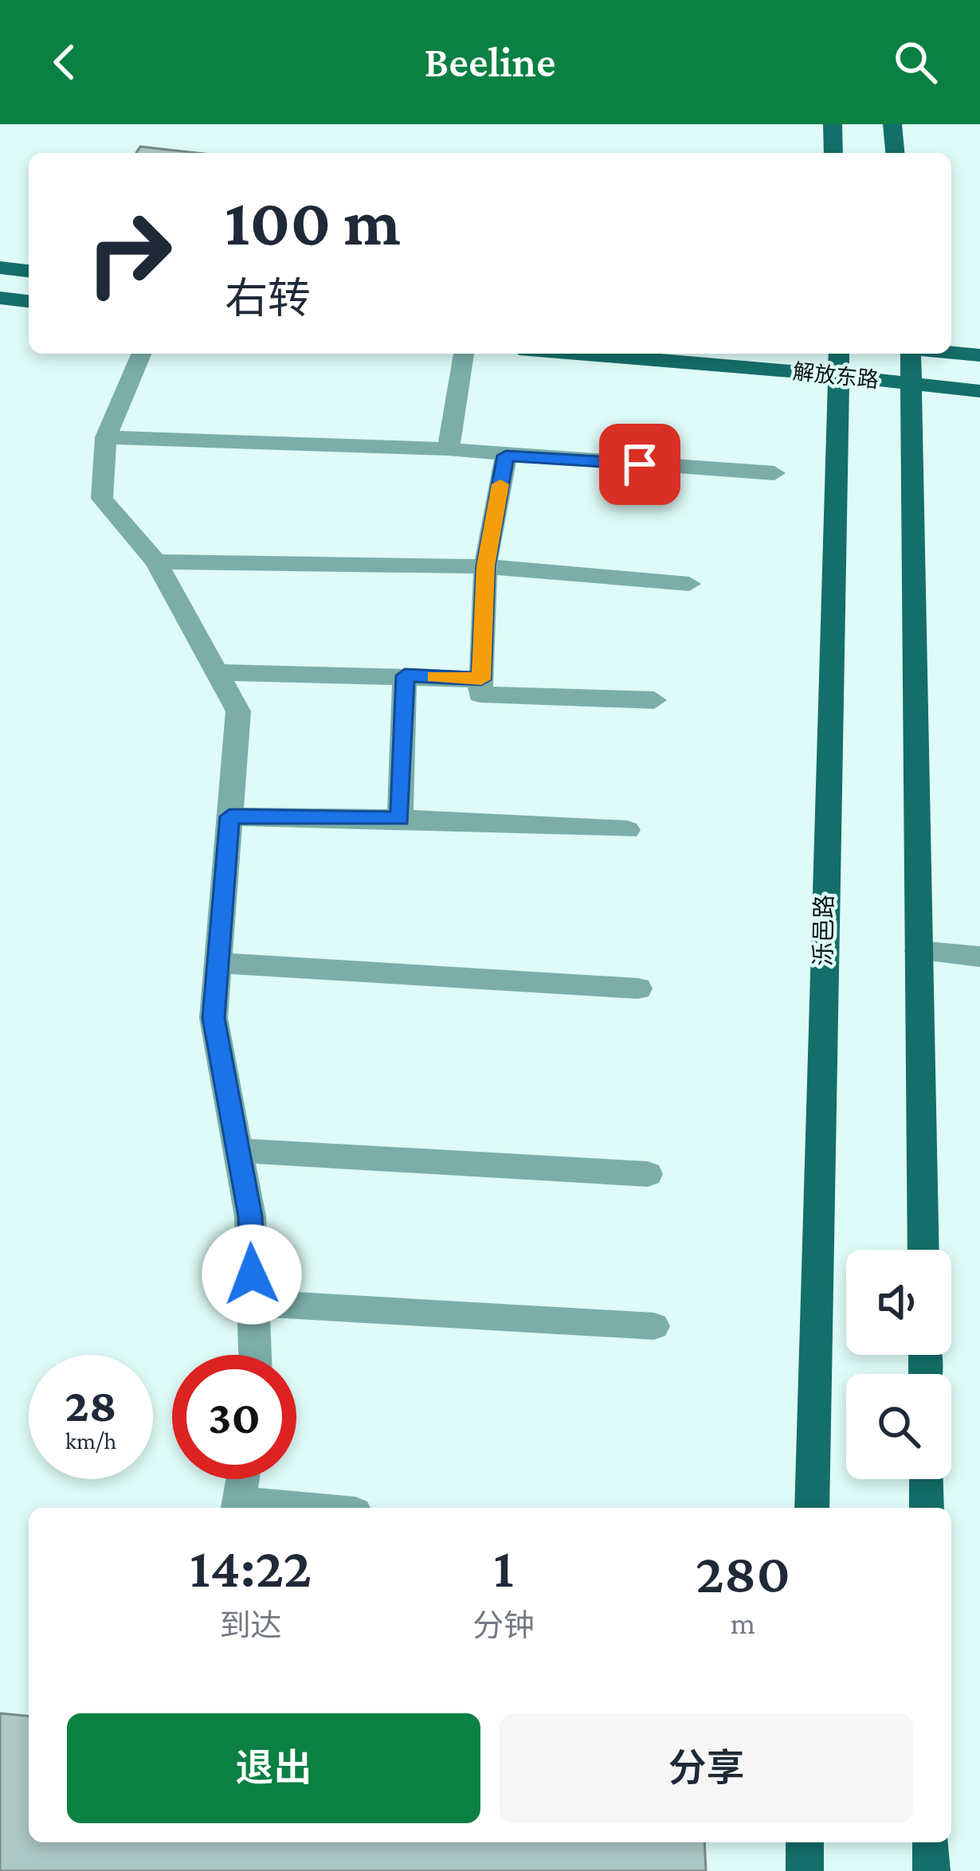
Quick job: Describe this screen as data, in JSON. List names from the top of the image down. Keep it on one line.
{"streets":{"main road":["解放东路","泺邑路"]},"crossings":[["解放东路","泺邑路"]],"page":{"header":"Beeline","turn":["100 m","右转"],"speed":"28 km/h","limit":"30","eta":["14:22","到达","1","分钟","280","m"],"buttons":["退出","分享"]}}
